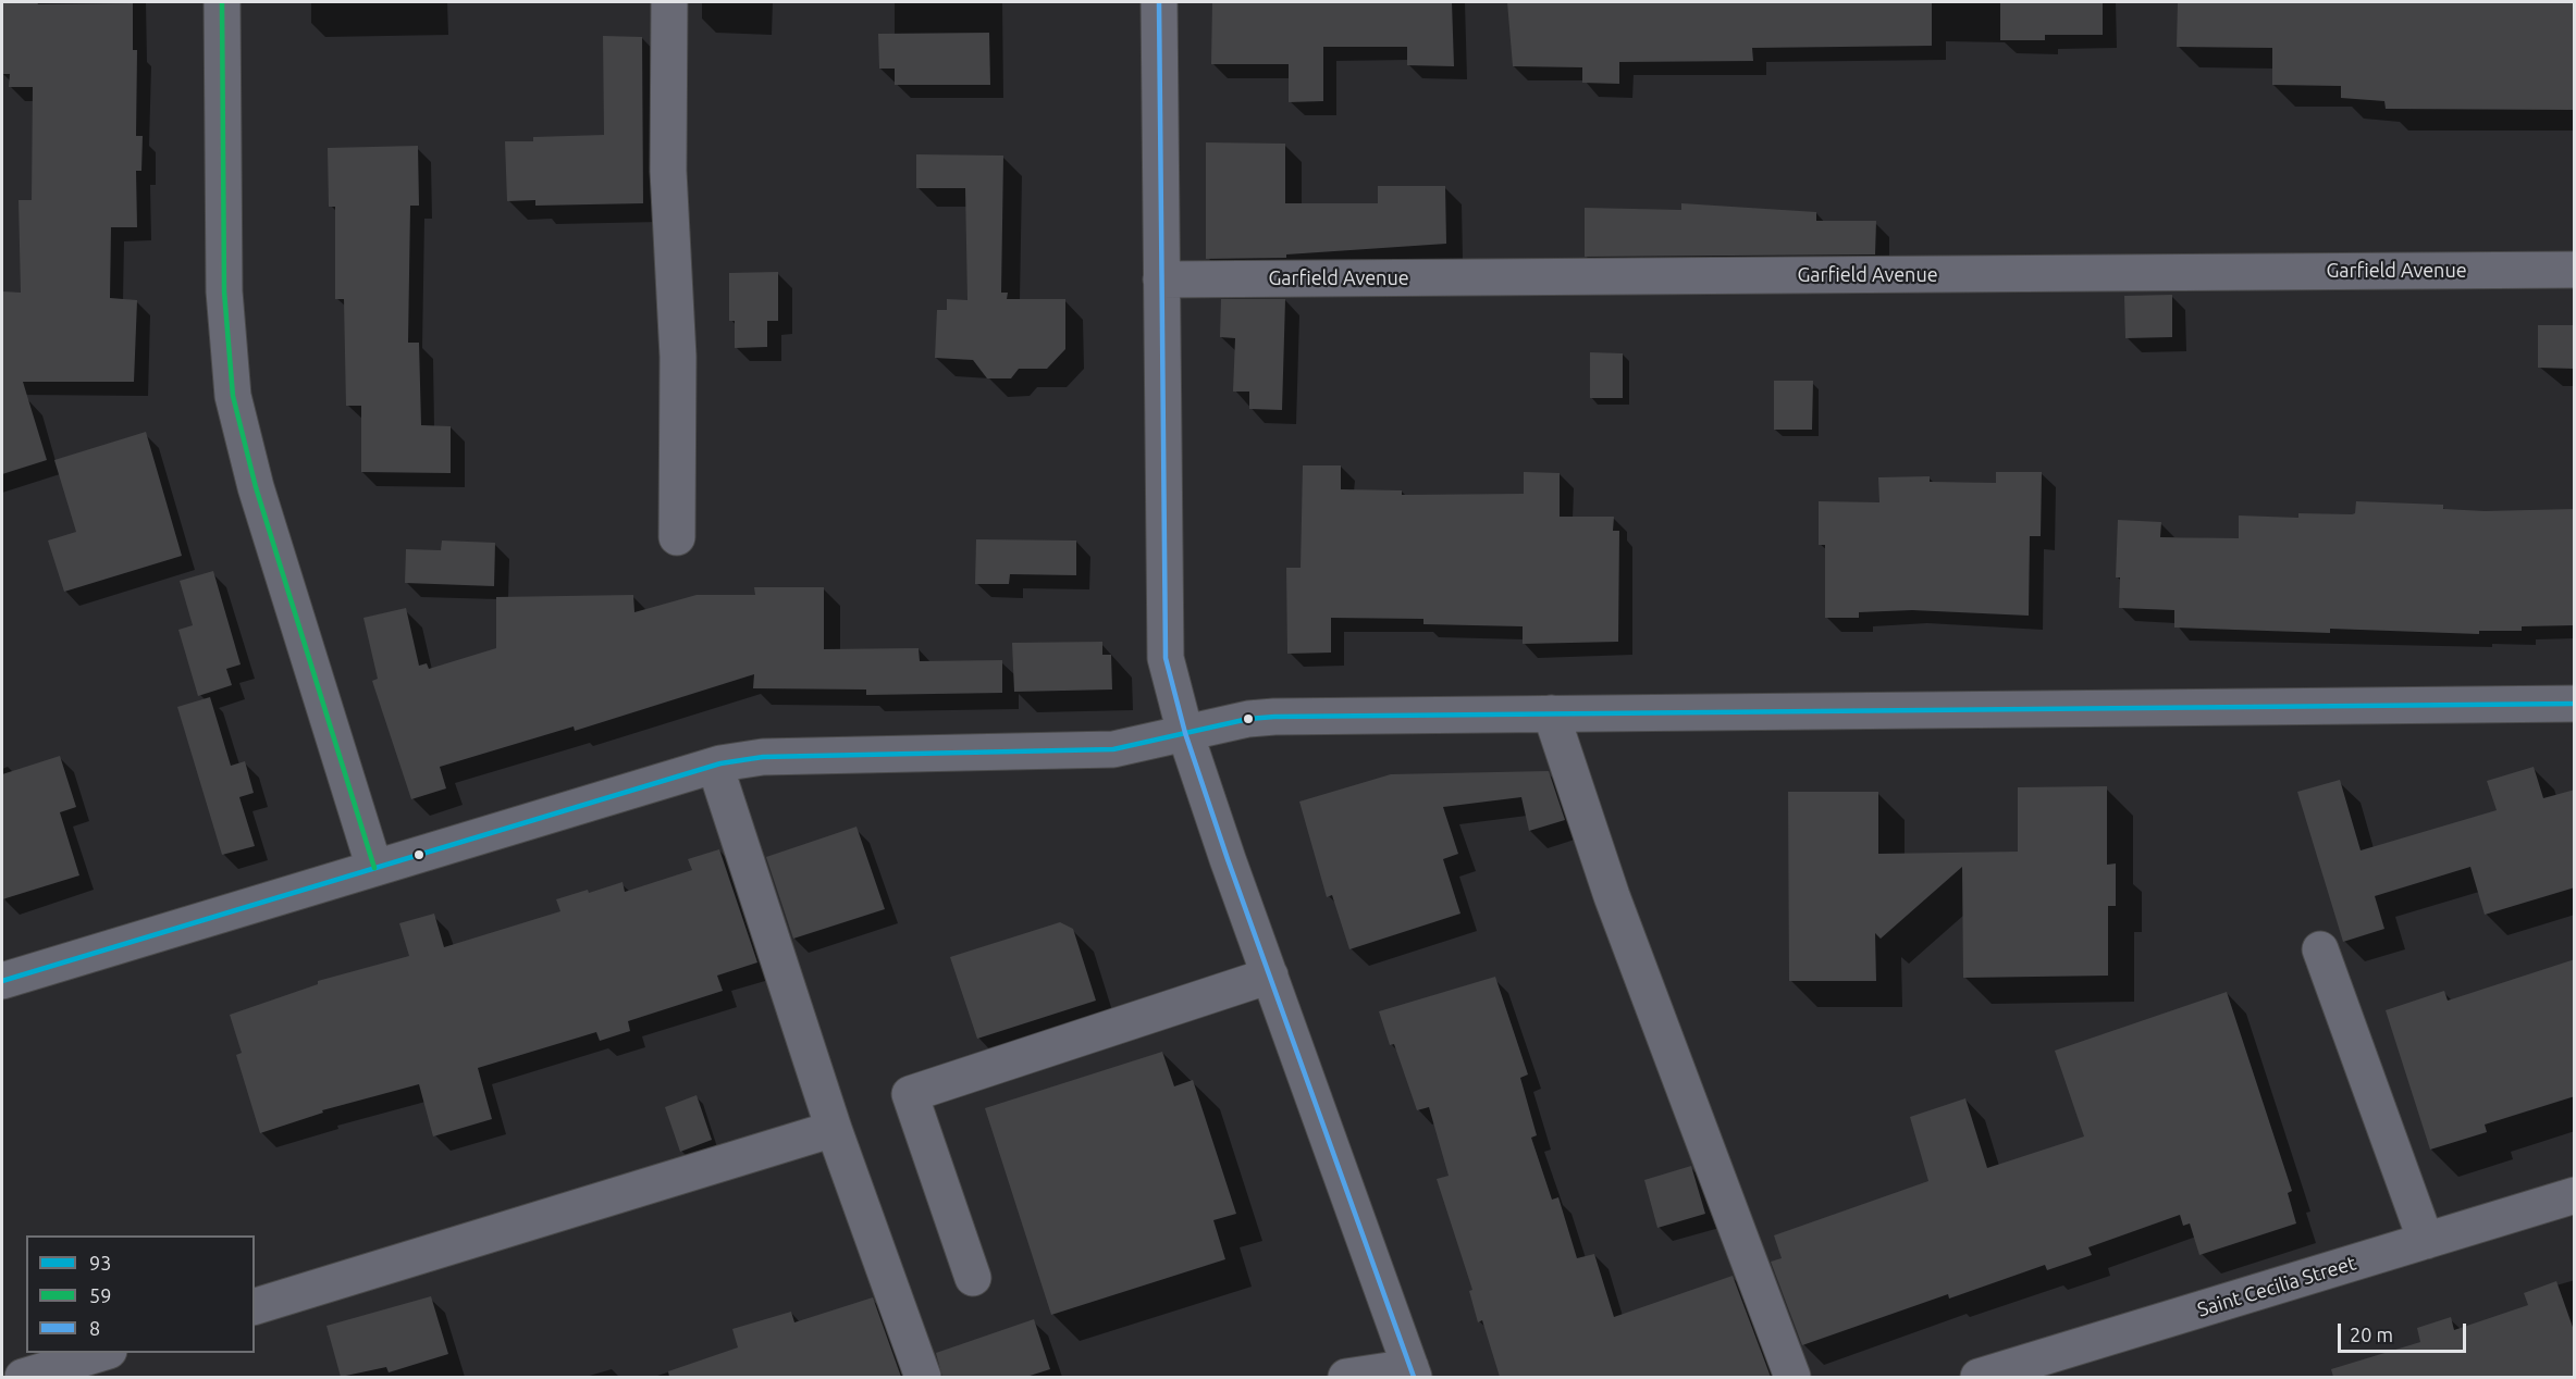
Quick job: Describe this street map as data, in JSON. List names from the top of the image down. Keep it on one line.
{"streets":{"street":["Garfield Avenue","Saint Cecilia Street"]},"lines":["transit line 59","transit line 8","transit line 93"],"legend":["93","59","8"],"scale_bar":"20 m"}
